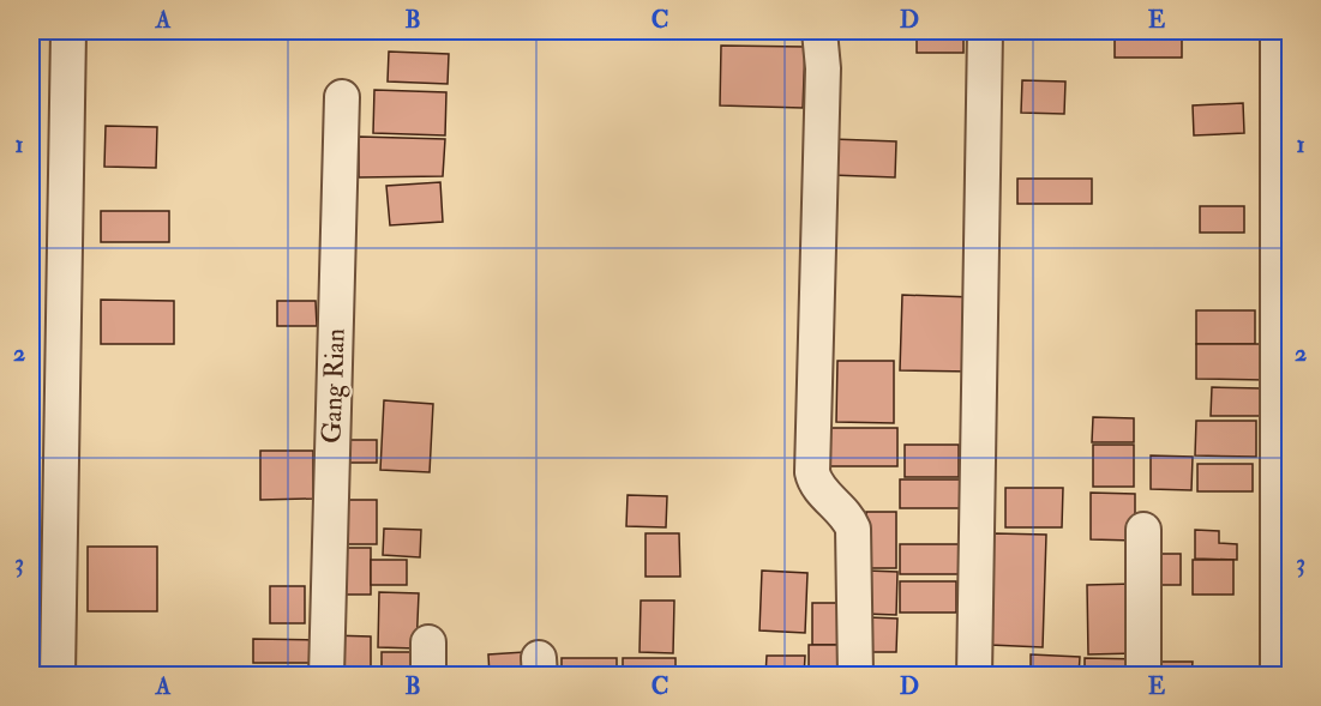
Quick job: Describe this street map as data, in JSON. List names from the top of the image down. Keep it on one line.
{"streets":{"street":["Gang Rian"]},"grid":{"columns":["A","B","C","D","E"],"rows":["1","2","3"]}}
